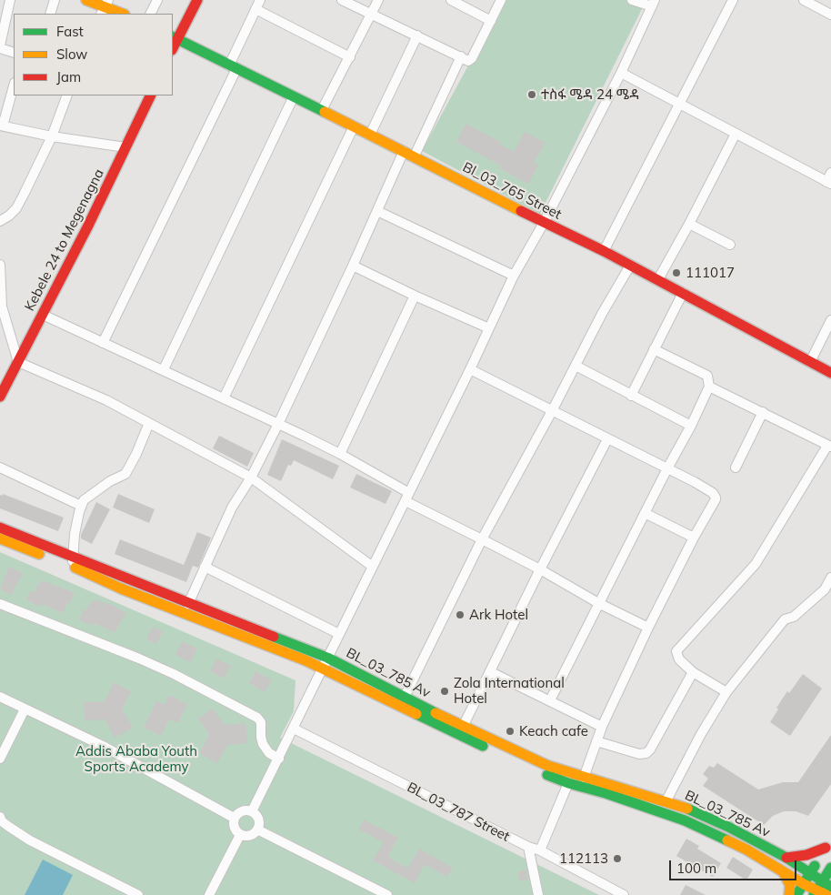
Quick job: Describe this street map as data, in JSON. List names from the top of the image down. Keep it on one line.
{"streets":{"main road":["Bl_03_765 Street","Kebele 24 to Megenagna","BL_03_785 Av"],"street":["BL_03_787 Street"]},"parks":["Addis Ababa Youth Sports Academy"],"places":["ተስፋ ሜዳ 24 ሜዳ","111017","Ark Hotel","Zola International Hotel","Keach cafe","112113"],"legend":["Fast","Slow","Jam"],"scale_bar":"100 m"}
